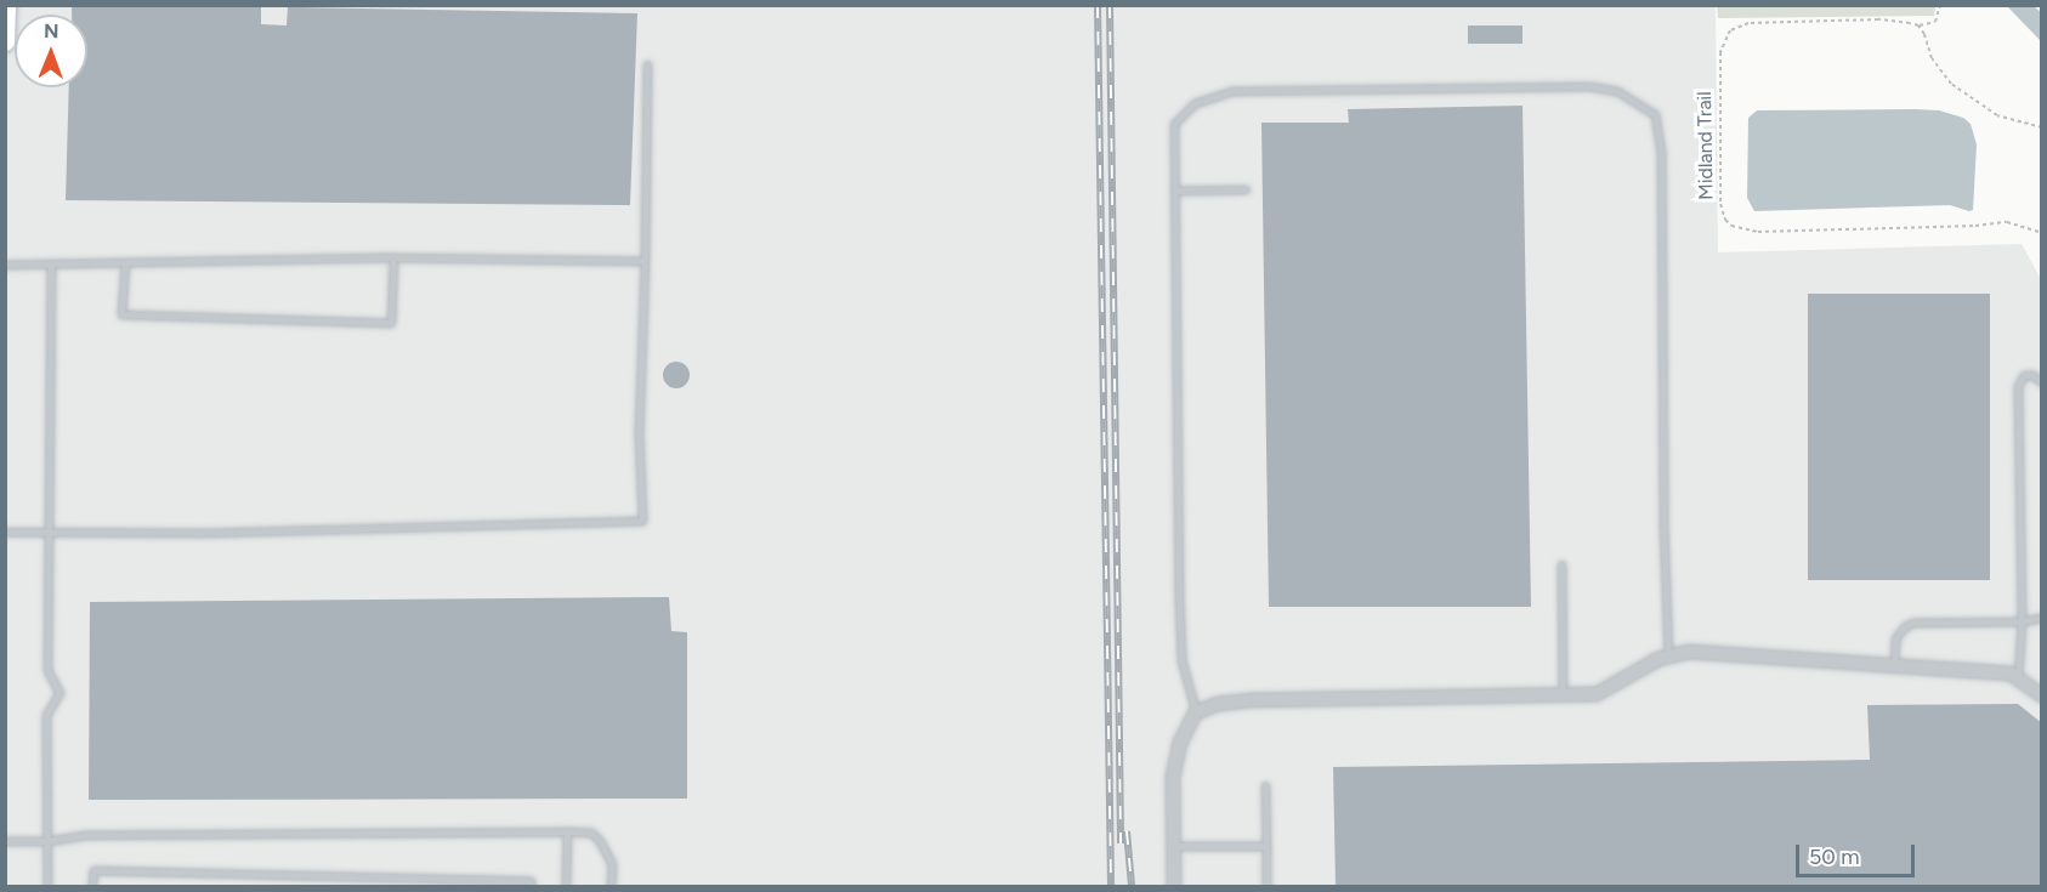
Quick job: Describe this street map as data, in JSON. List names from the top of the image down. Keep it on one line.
{"streets":{"path":["Midland Trail"]},"scale_bar":"50 m","north":"top"}
